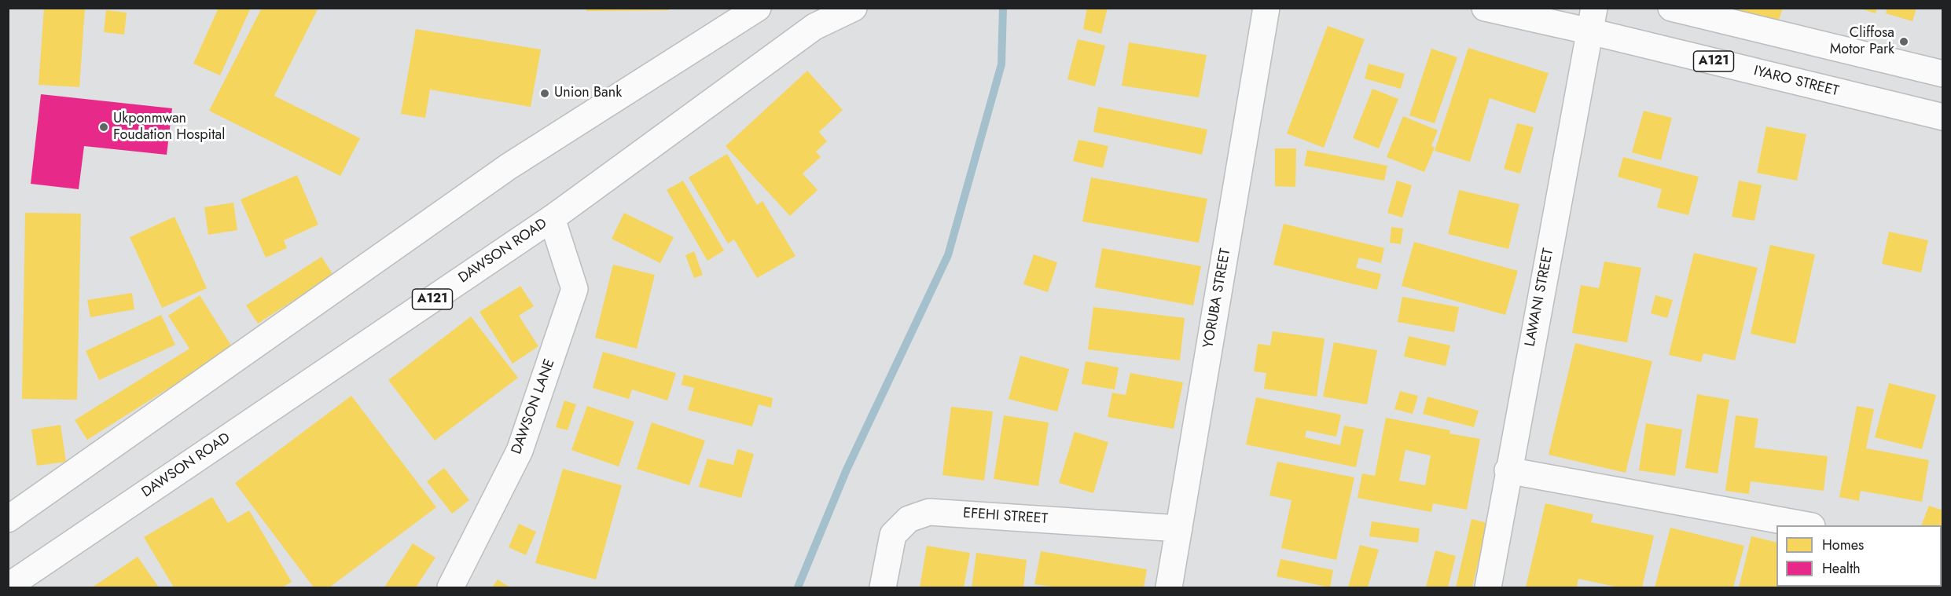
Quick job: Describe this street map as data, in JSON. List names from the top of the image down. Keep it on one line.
{"streets":{"main road":["A121","IYARO STREET","DAWSON ROAD","LAWANI STREET","YORUBA STREET","DAWSON LANE","EFEHI STREET"]},"crossings":[["IYARO STREET","LAWANI STREET"],["DAWSON ROAD","DAWSON LANE"],["YORUBA STREET","EFEHI STREET"]],"places":["Cliffosa Motor Park","Union Bank","Ukponmwan Foudation Hospital"],"legend":["Homes","Health"]}
